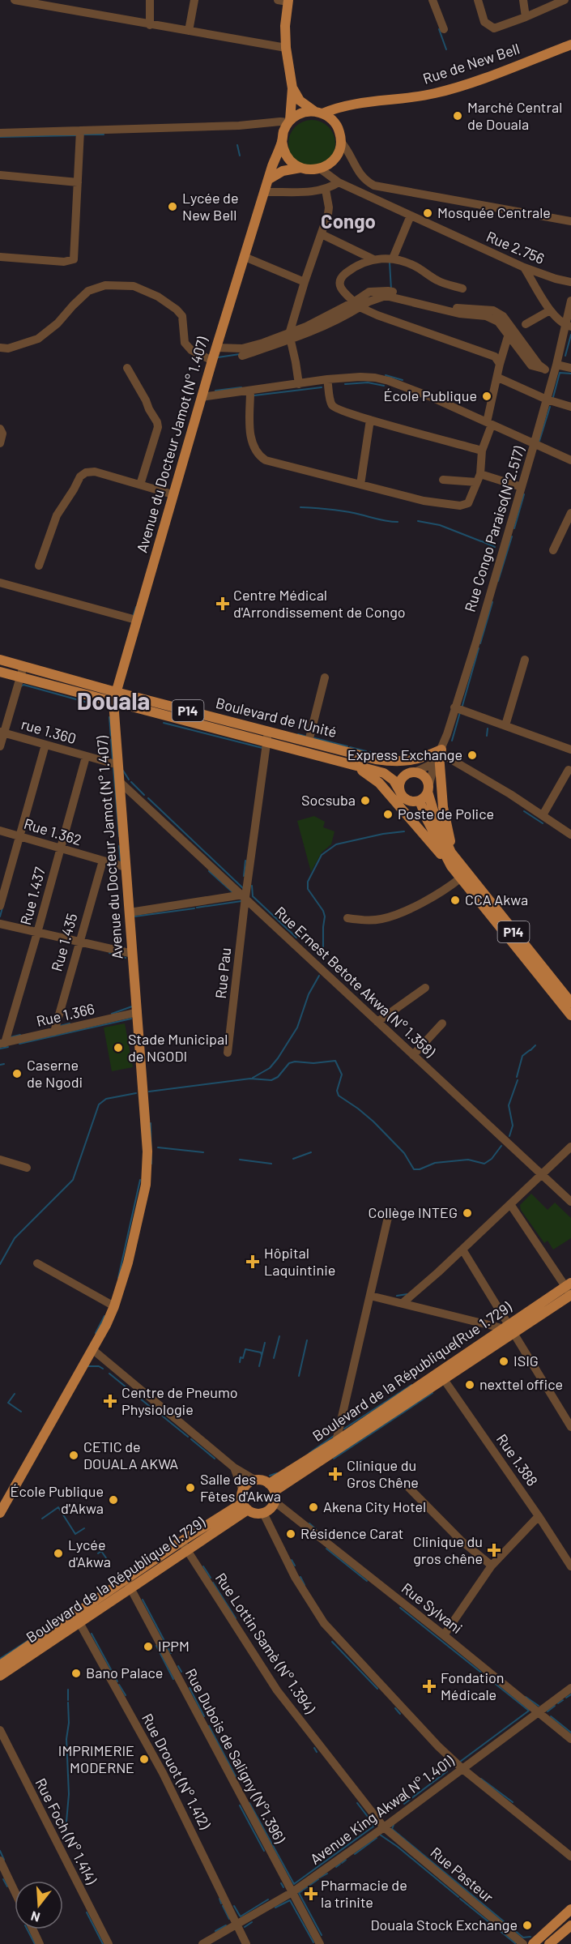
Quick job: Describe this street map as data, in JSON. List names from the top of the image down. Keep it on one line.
{"streets":{"main road":["Rue de New Bell","Avenue du Docteur Jamot (N° 1.407)","P14","Boulevard de l'Unité","Boulevard de la République(Rue 1.729)","Boulevard de la République (1.729)"],"street":["Rue 2.756","Rue Congo Paraiso(N°2.517)","rue 1.360","Rue 1.362","Rue 1.437","Rue 1.435","Rue Pau","Rue Ernest Betote Akwa (N° 1.358)","Rue 1.366","Rue 1.388","Rue Sylvani","Rue Lottin Samè (N° 1.394)","Rue Dubois de Saligny (N°1.396)","Rue Drouot (N° 1.412)","Avenue King Akwa( N° 1.401)","Rue Foch (N° 1.414)","Rue Pasteur"]},"crossings":[["Rue de New Bell","Rue 2.756"],["Rue de New Bell","Avenue du Docteur Jamot (N° 1.407)"],["Rue 2.756","Avenue du Docteur Jamot (N° 1.407)"],["Avenue du Docteur Jamot (N° 1.407)","Boulevard de l'Unité"],["Avenue du Docteur Jamot (N° 1.407)","rue 1.360"],["Avenue du Docteur Jamot (N° 1.407)","Rue 1.362"],["Avenue du Docteur Jamot (N° 1.407)","Rue Ernest Betote Akwa (N° 1.358)"],["Avenue du Docteur Jamot (N° 1.407)","Rue 1.366"],["Rue Congo Paraiso(N°2.517)","P14"],["P14","Boulevard de l'Unité"],["Boulevard de l'Unité","Rue Pau"],["rue 1.360","Rue 1.437"],["Rue 1.362","Rue 1.437"],["Rue 1.362","Rue 1.435"],["Rue 1.437","Rue 1.366"],["Rue 1.435","Rue 1.366"],["Rue Pau","Rue Ernest Betote Akwa (N° 1.358)"],["Boulevard de la République(Rue 1.729)","Rue 1.388"],["Boulevard de la République(Rue 1.729)","Boulevard de la République (1.729)"],["Boulevard de la République(Rue 1.729)","Rue Sylvani"],["Boulevard de la République (1.729)","Rue Sylvani"],["Boulevard de la République (1.729)","Rue Lottin Samè (N° 1.394)"],["Boulevard de la République (1.729)","Rue Dubois de Saligny (N°1.396)"],["Boulevard de la République (1.729)","Rue Drouot (N° 1.412)"],["Rue Sylvani","Avenue King Akwa( N° 1.401)"],["Rue Lottin Samè (N° 1.394)","Avenue King Akwa( N° 1.401)"],["Rue Lottin Samè (N° 1.394)","Rue Pasteur"],["Rue Dubois de Saligny (N°1.396)","Avenue King Akwa( N° 1.401)"],["Rue Drouot (N° 1.412)","Avenue King Akwa( N° 1.401)"],["Avenue King Akwa( N° 1.401)","Rue Pasteur"]],"districts":["Congo","Douala"],"places":{"other":["Marché Central de Douala","Lycée de New Bell","Mosquée Centrale","École Publique","Express Exchange","Socsuba","Poste de Police","CCA Akwa","Stade Municipal de NGODI","Caserne de Ngodi","Collège INTEG","ISIG","nexttel office","CETIC de DOUALA AKWA","Salle des Fêtes d'Akwa","École Publique d'Akwa","Akena City Hotel","Résidence Carat","Lycée d'Akwa","IPPM","Bano Palace","IMPRIMERIE MODERNE","Douala Stock Exchange"],"health":["Centre Médical d'Arrondissement de Congo","Hôpital Laquintinie","Centre de Pneumo Physiologie","Clinique du Gros Chêne","Clinique du gros chêne","Fondation Médicale","Pharmacie de la trinite"]},"north":"bottom"}
